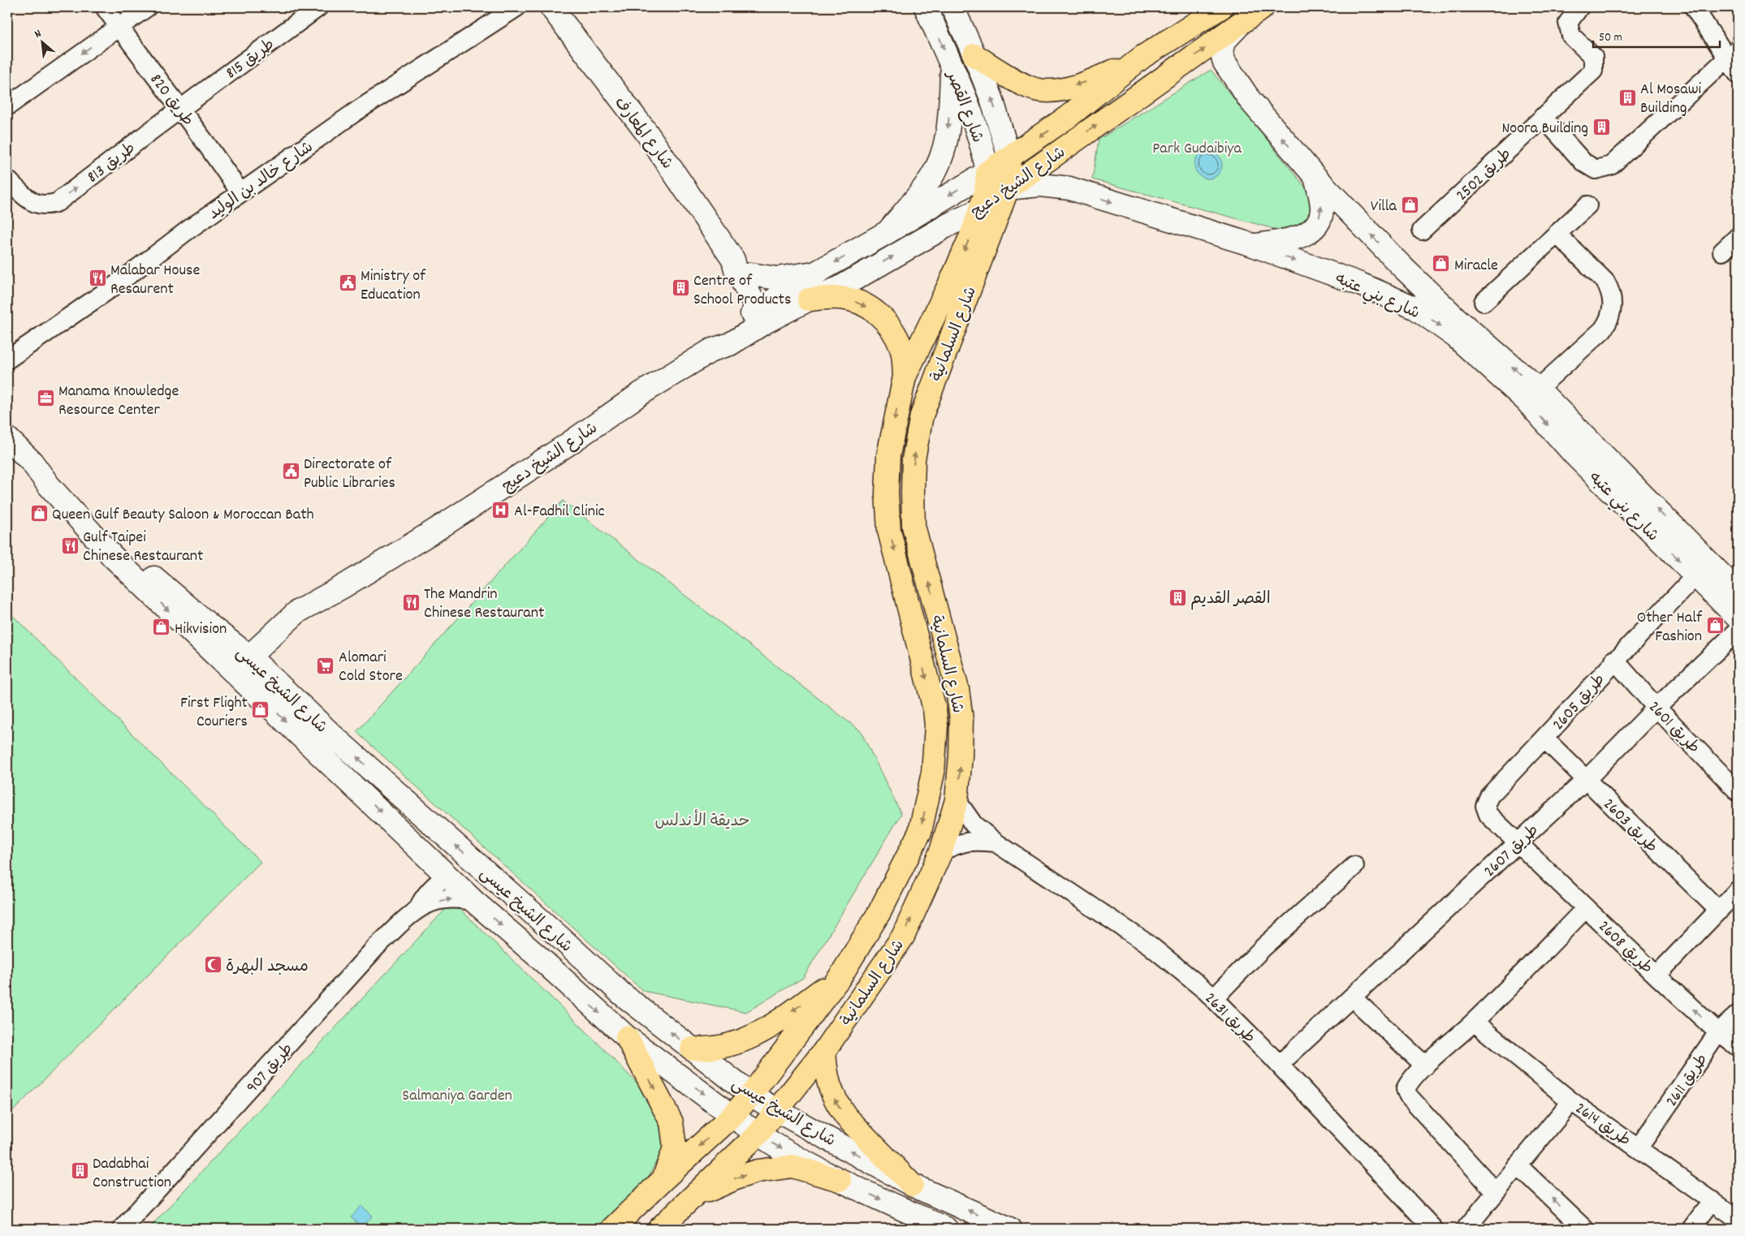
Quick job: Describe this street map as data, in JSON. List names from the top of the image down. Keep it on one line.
{"streets":{"main road":["شارع القصر","شارع الشيخ دعيج","شارع السلمانية"],"street":["طريق 815","طريق 820","شارع المعارف","طريق 813","طريق 2502","شارع خالد بن الوليد","شارع بني عتبه","شارع الشيخ عيسى","طريق 2605","طريق 2601","طريق 2603","طريق 2607","طريق 2608","طريق 2631","طريق 907","طريق 2611","طريق 2614"]},"crossings":[["طريق 815","طريق 820"],["طريق 815","طريق 813"],["طريق 820","طريق 813"],["طريق 820","شارع خالد بن الوليد"],["شارع القصر","شارع الشيخ دعيج"],["شارع القصر","شارع بني عتبه"],["شارع القصر","شارع السلمانية"],["شارع المعارف","شارع الشيخ دعيج"],["شارع الشيخ دعيج","شارع بني عتبه"],["شارع الشيخ دعيج","شارع السلمانية"],["شارع الشيخ دعيج","شارع الشيخ عيسى"],["شارع بني عتبه","شارع السلمانية"],["شارع بني عتبه","طريق 2605"],["شارع السلمانية","شارع الشيخ عيسى"],["شارع السلمانية","طريق 2631"],["شارع الشيخ عيسى","طريق 907"],["طريق 2605","طريق 2601"],["طريق 2605","طريق 2603"],["طريق 2605","طريق 2607"],["طريق 2605","طريق 2608"],["طريق 2601","طريق 2607"],["طريق 2603","طريق 2607"],["طريق 2607","طريق 2608"],["طريق 2607","طريق 2631"],["طريق 2608","طريق 2611"],["طريق 2611","طريق 2614"]],"one_way":["طريق 813"],"parks":["Park Gudaibiya","حديقة الأندلس","Salmaniya Garden"],"places":{"building":["Al Mosawi Building","Noora Building","Centre of School Products","القصر القديم","Dadabhai Construction"],"shop":["Villa","Miracle","Queen Gulf Beauty Saloon & Moroccan Bath","Other Half Fashion","Hikvision","First Flight Couriers"],"restaurant":["Malabar House Resaurent","Gulf Taipei Chinese Restaurant","The Mandrin Chinese Restaurant"],"public building":["Ministry of Education","Directorate of Public Libraries"],"office":["Manama Knowledge Resource Center"],"hospital":["Al-Fadhil Clinic"],"supermarket":["Alomari Cold Store"],"mosque":["مسجد البهرة"]},"scale_bar":"50 m","north":"top left"}
